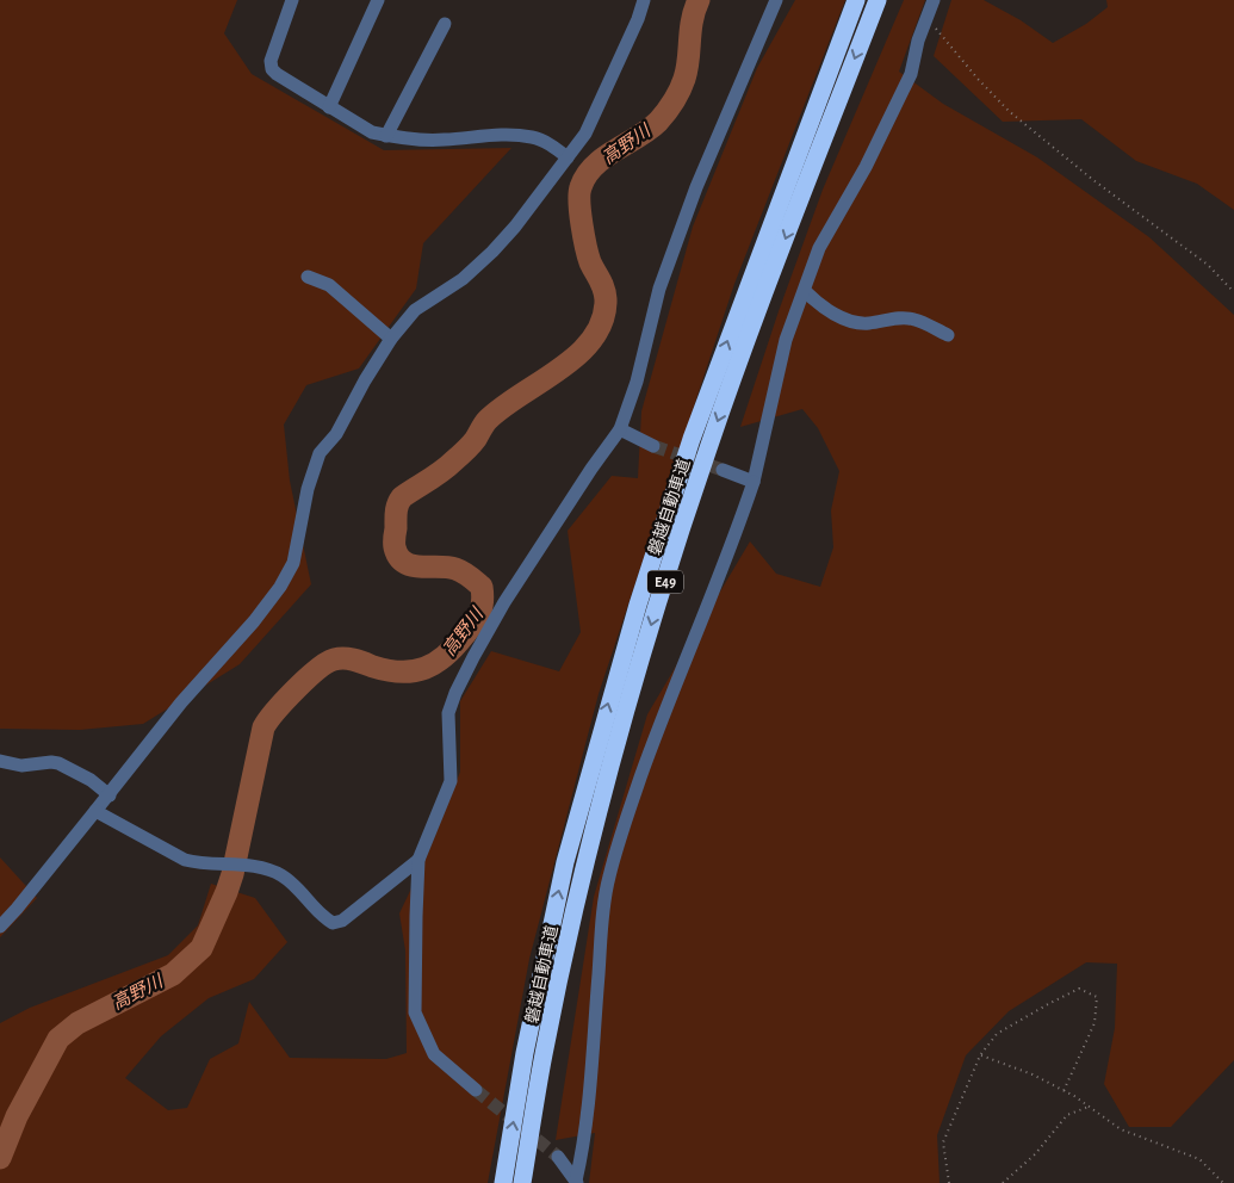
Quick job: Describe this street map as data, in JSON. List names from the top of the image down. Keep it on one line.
{"streets":{"highway":["磐越自動車道","E49"]},"water":["高野川"]}
